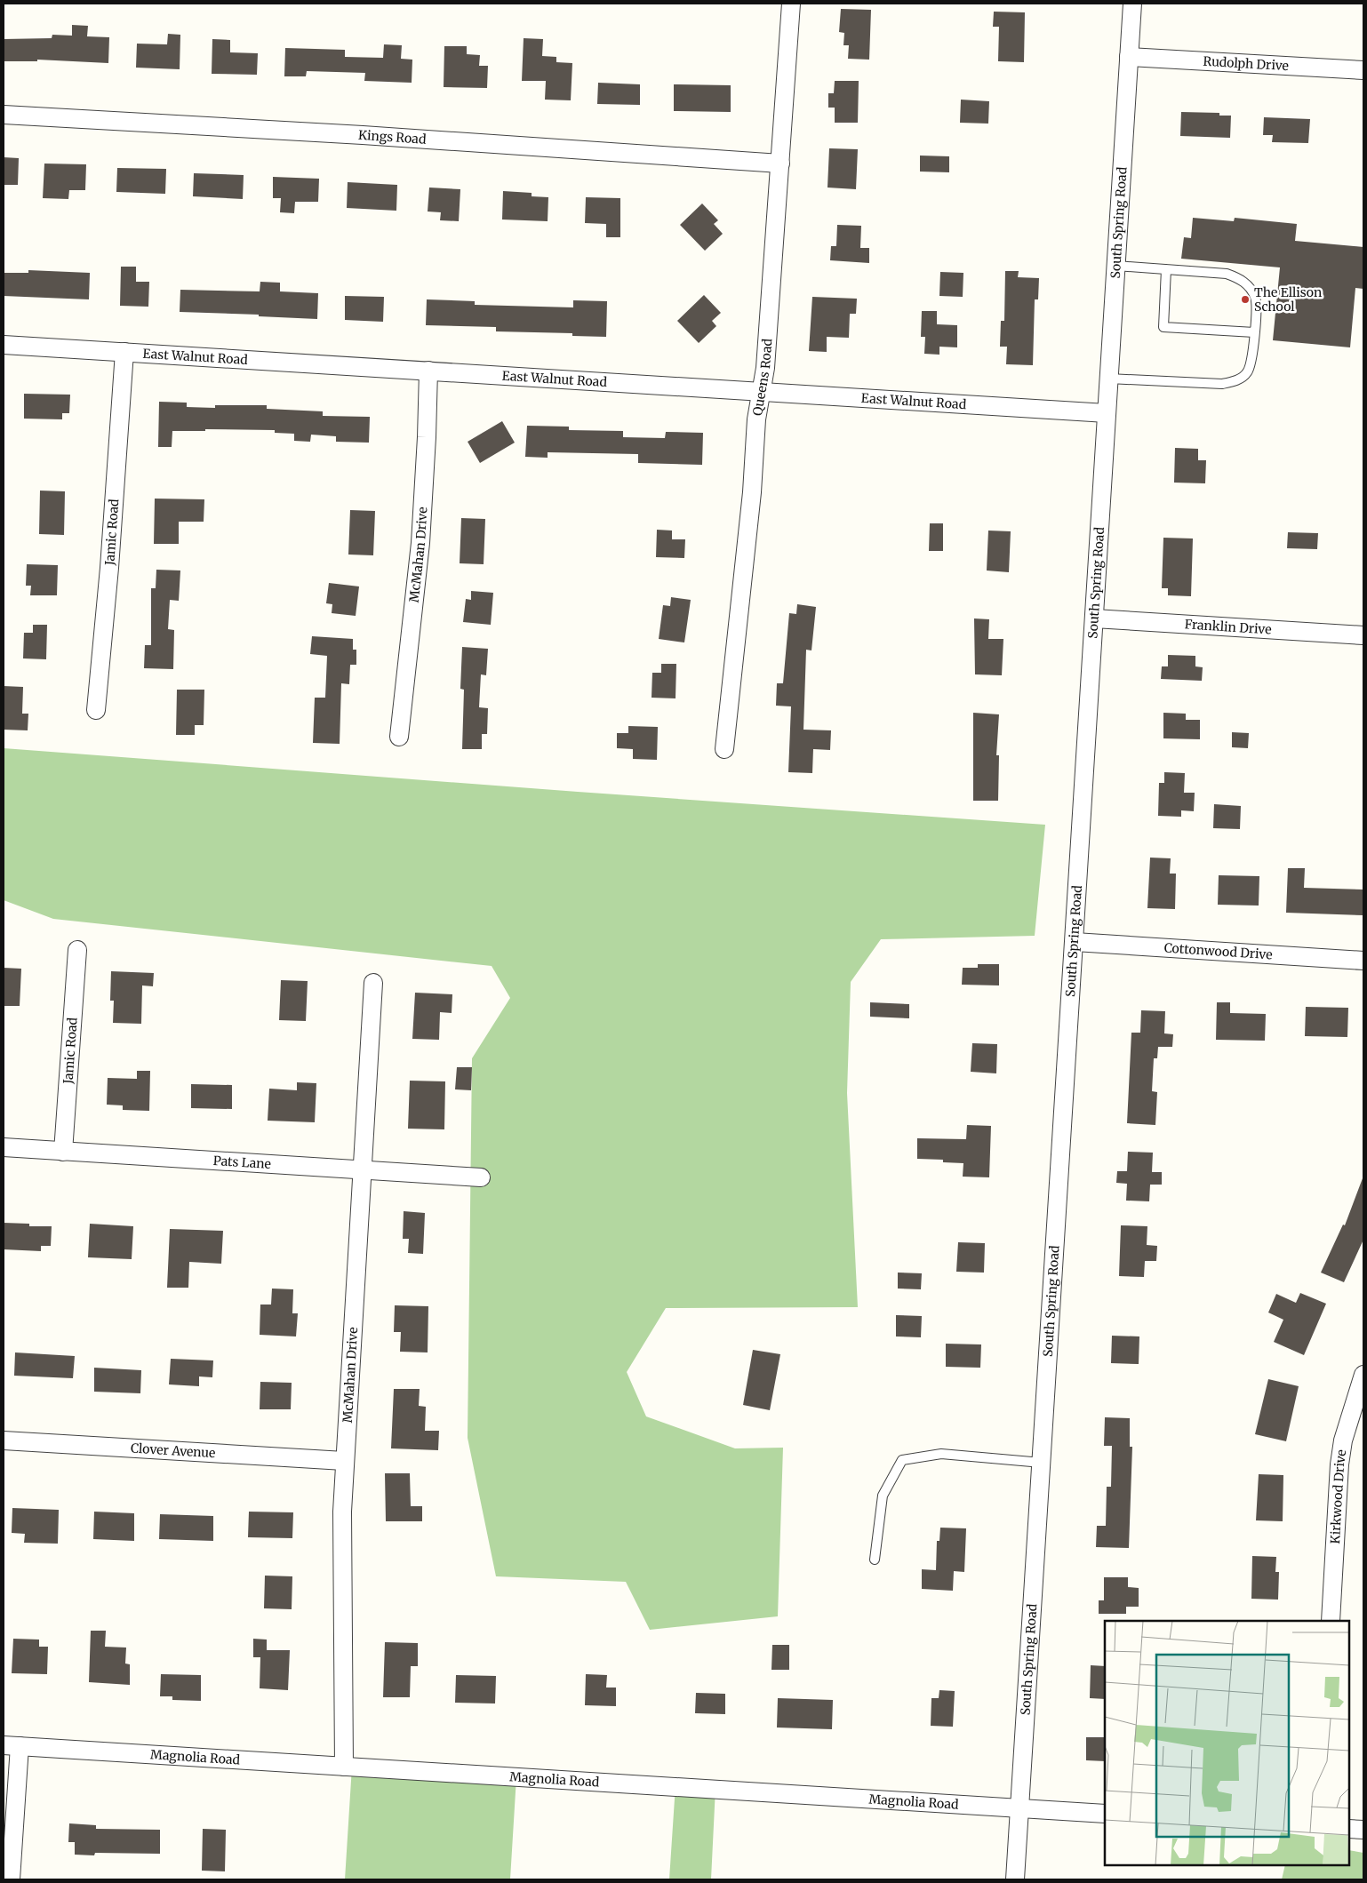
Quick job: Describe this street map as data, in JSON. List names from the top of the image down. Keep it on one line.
{"streets":{"street":["Rudolph Drive","Kings Road","South Spring Road","East Walnut Road","Queens Road","Jamic Road","McMahan Drive","Franklin Drive","Cottonwood Drive","Pats Lane","Clover Avenue","Kirkwood Drive","Magnolia Road"]},"crossings":[["Rudolph Drive","South Spring Road"],["Kings Road","Queens Road"],["South Spring Road","East Walnut Road"],["South Spring Road","Franklin Drive"],["South Spring Road","Cottonwood Drive"],["South Spring Road","Magnolia Road"],["East Walnut Road","Queens Road"],["East Walnut Road","Jamic Road"],["East Walnut Road","McMahan Drive"],["Jamic Road","Pats Lane"],["McMahan Drive","Pats Lane"],["McMahan Drive","Clover Avenue"],["McMahan Drive","Magnolia Road"]],"places":["The Ellison School"]}
